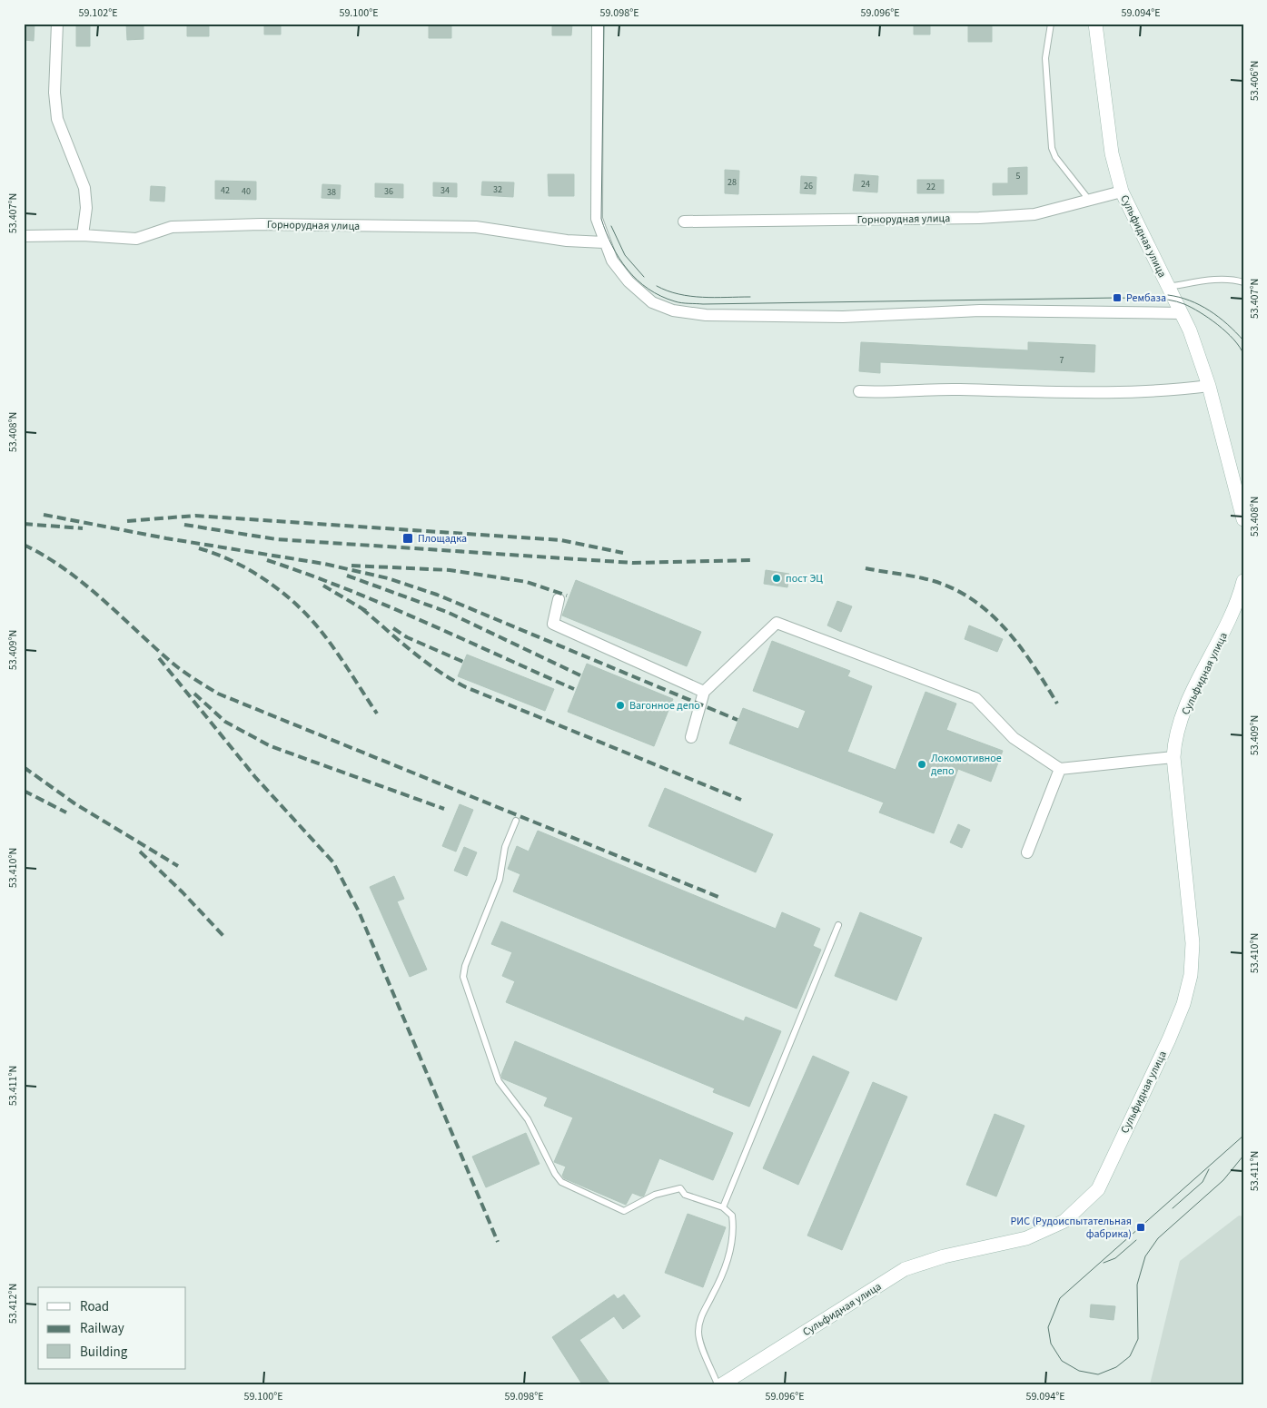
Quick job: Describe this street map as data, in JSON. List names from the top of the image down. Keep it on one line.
{"streets":{"street":["Горнорудная улица","Сульфидная улица"]},"crossings":[["Горнорудная улица","Сульфидная улица"]],"places":{"transit":["Рембаза","Площадка","РИС (Рудоиспытательная фабрика)"],"other":["пост ЭЦ","Вагонное депо","Локомотивное депо"]},"house_numbers":["5","28","24","26","22","32","42","34","40","36","38","7"],"legend":["Road","Railway","Building"],"coordinates":["59.102°E","59.100°E","59.098°E","59.096°E","59.094°E","53.406°N","53.407°N","53.408°N","53.409°N","53.410°N","53.411°N","53.412°N"]}
